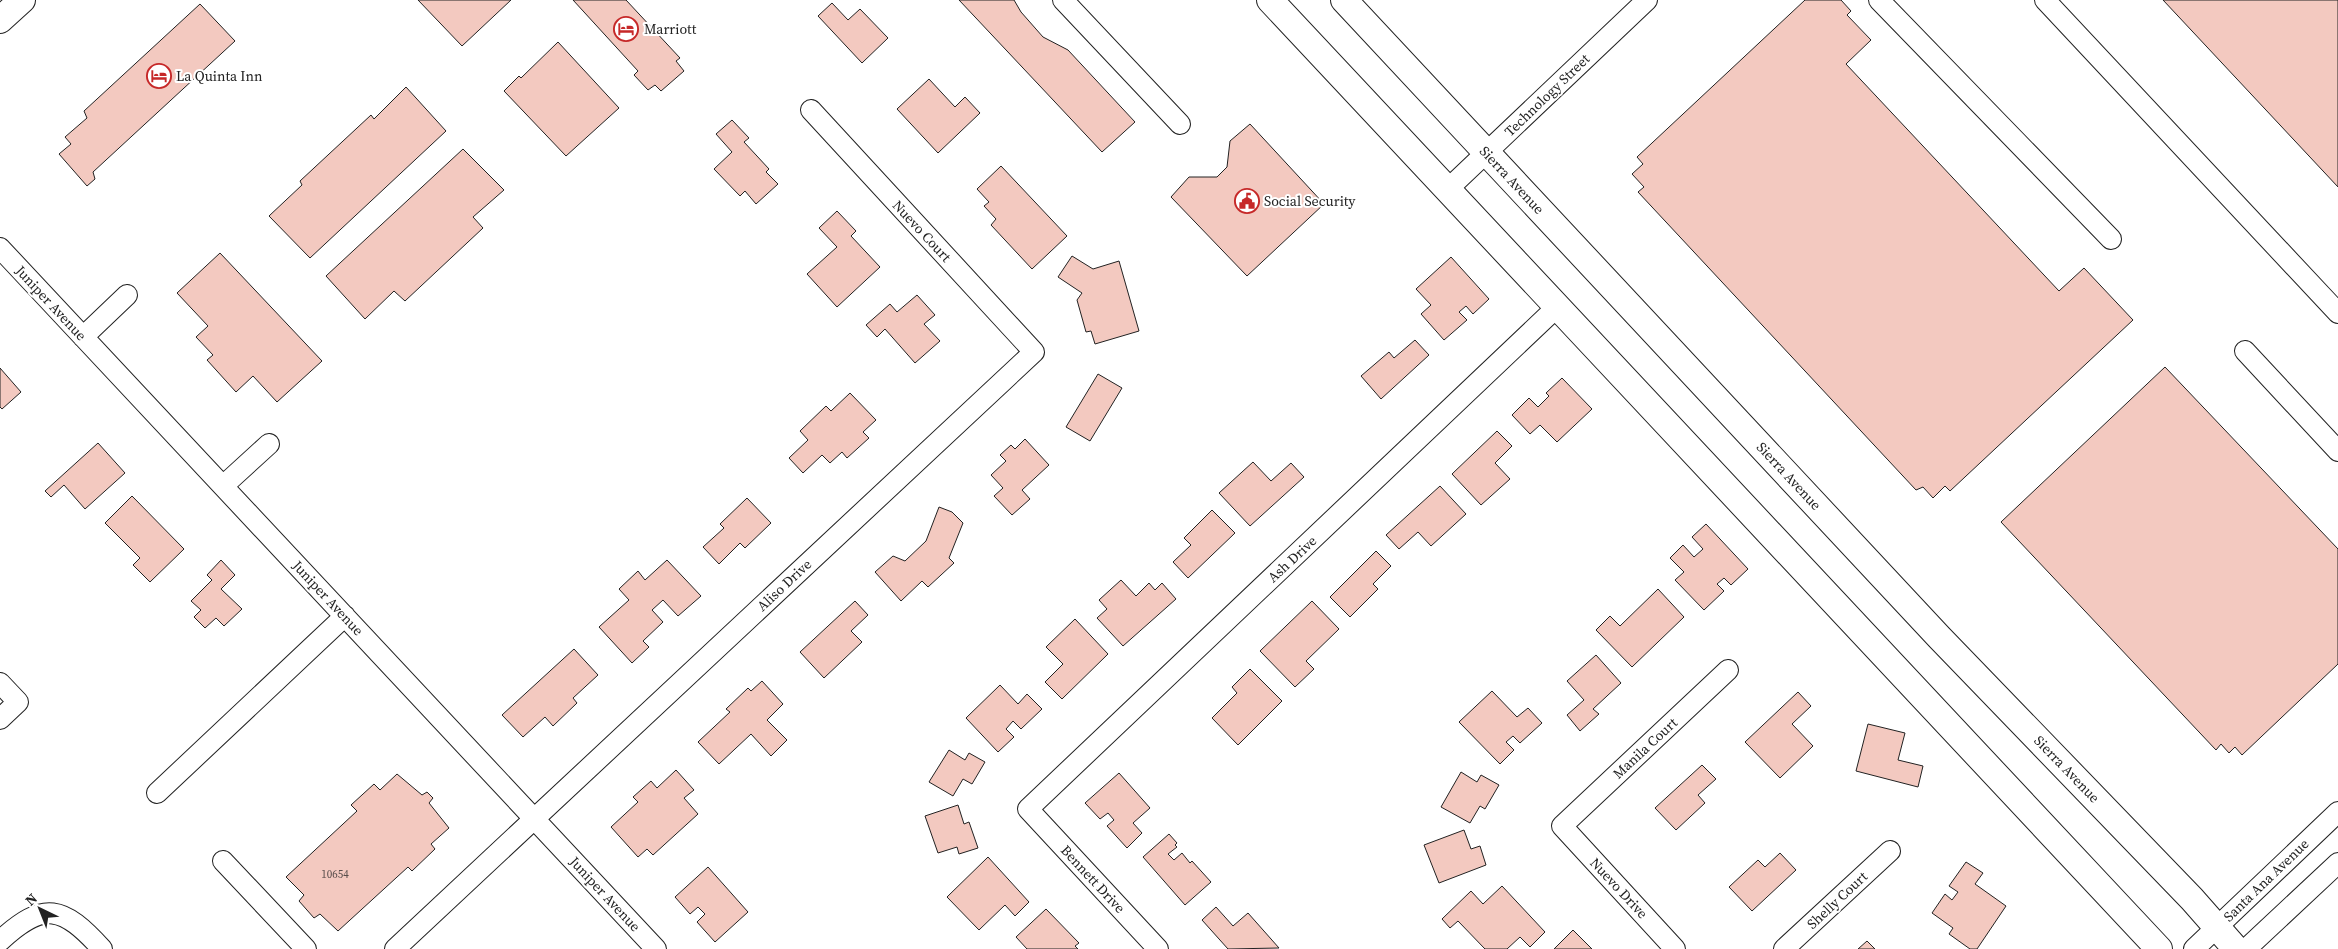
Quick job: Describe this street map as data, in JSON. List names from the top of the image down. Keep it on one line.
{"streets":{"main road":["Sierra Avenue"],"street":["Technology Street","Nuevo Court","Juniper Avenue","Ash Drive","Aliso Drive","Manila Court","Bennett Drive","Santa Ana Avenue","Nuevo Drive","Shelly Court"]},"crossings":[["Technology Street","Sierra Avenue"],["Sierra Avenue","Santa Ana Avenue"],["Nuevo Court","Aliso Drive"],["Juniper Avenue","Aliso Drive"],["Ash Drive","Bennett Drive"],["Manila Court","Nuevo Drive"]],"places":{"hotel":["Marriott","La Quinta Inn"],"public building":["Social Security"]},"house_numbers":["10654"],"north":"top left"}
